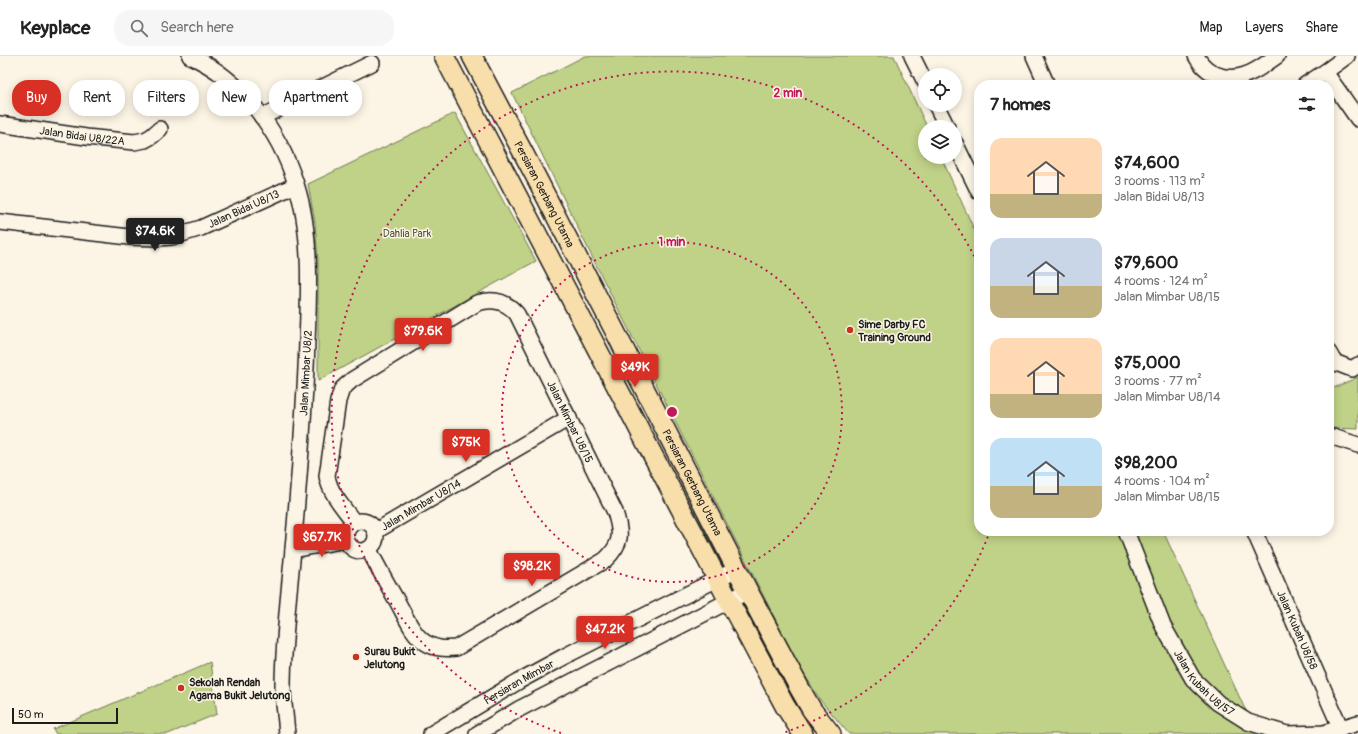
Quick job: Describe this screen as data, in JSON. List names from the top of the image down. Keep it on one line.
{"streets":{"main road":["Persiaran Gerbang Utama"],"street":["Jalan Bidai U8/22A","Jalan Bidai U8/13","Jalan Mimbar U8/2","Jalan Mimbar U8/15","Jalan Mimbar U8/14","Jalan Kubah U8/58","Jalan Kubah U8/57","Persiaran Mimbar"]},"crossings":[["Persiaran Gerbang Utama","Persiaran Mimbar"],["Jalan Bidai U8/13","Jalan Mimbar U8/2"],["Jalan Mimbar U8/15","Jalan Mimbar U8/14"],["Jalan Kubah U8/58","Jalan Kubah U8/57"]],"parks":["Dahlia Park"],"places":["Sime Darby FC Training Ground","Surau Bukit Jelutong","Sekolah Rendah Agama Bukit Jelutong"],"scale_bar":"50 m","page":{"header":"Keyplace","search":"Search here","nav":["Map","Layers","Share"],"chip":["Buy","Rent","Filters","New","Apartment"],"heading":"7 homes","list":[{"name":"$74,600","note":"3 rooms · 113 m² · Jalan Bidai U8/13"},{"name":"$79,600","note":"4 rooms · 124 m² · Jalan Mimbar U8/15"},{"name":"$75,000","note":"3 rooms · 77 m² · Jalan Mimbar U8/14"},{"name":"$98,200","note":"4 rooms · 104 m² · Jalan Mimbar U8/15"}],"price":["$74.6K","$79.6K","$49K","$75K","$67.7K","$98.2K","$47.2K"],"scale":"50 m"},"rings":["2 min","1 min"]}
